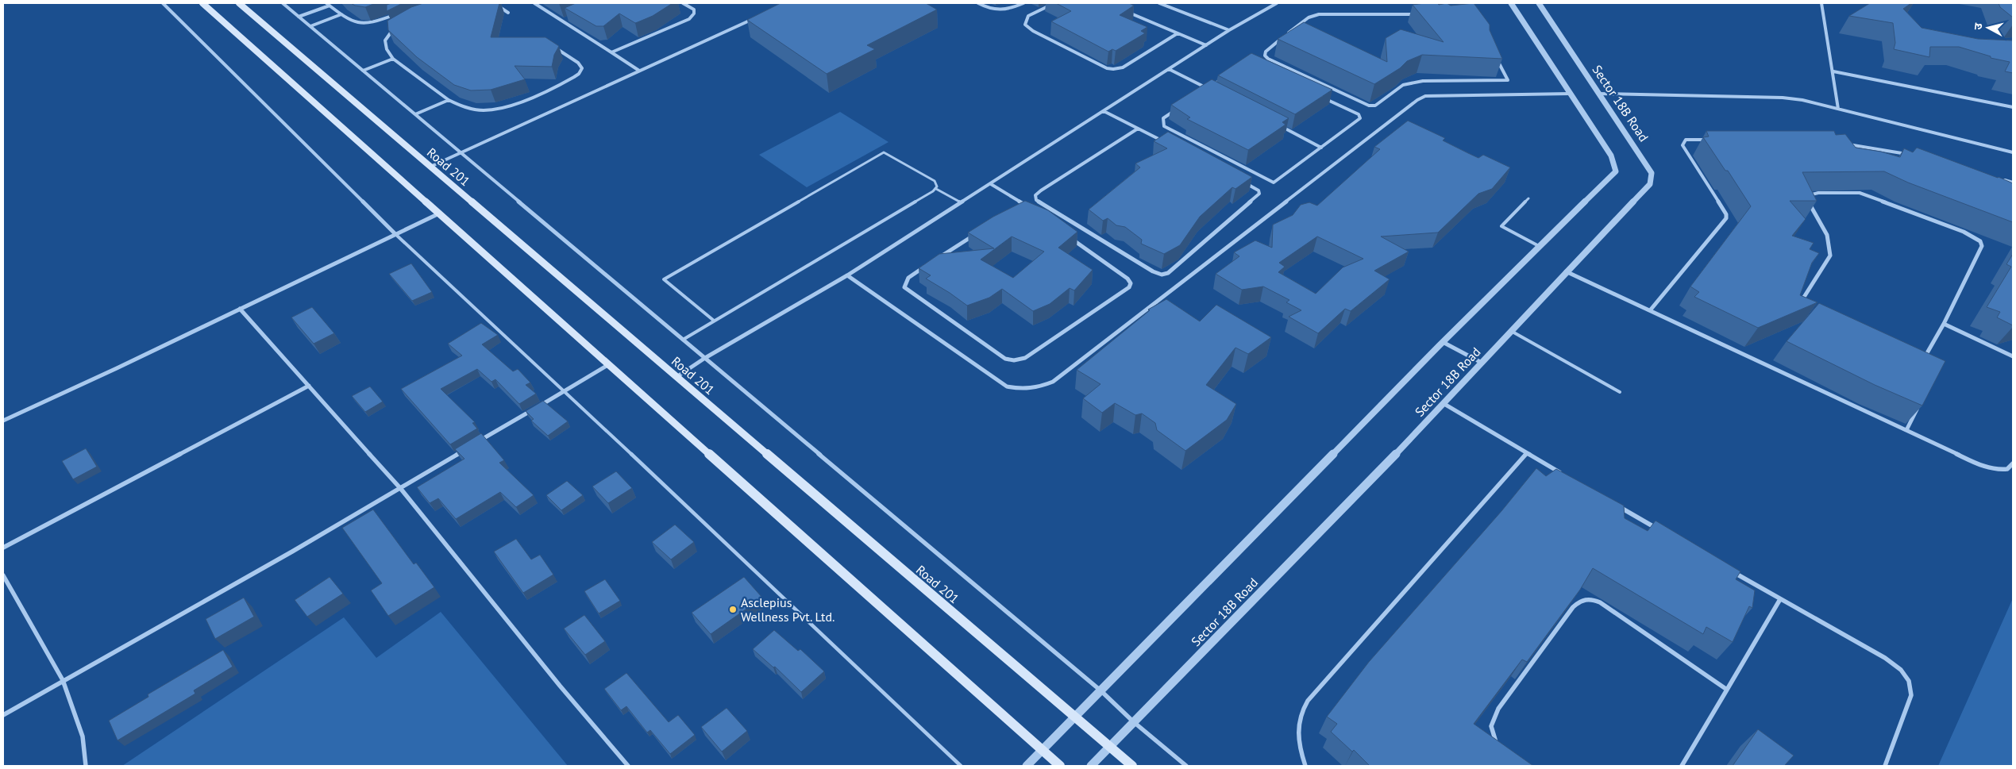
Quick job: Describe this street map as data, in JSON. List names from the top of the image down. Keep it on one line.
{"streets":{"main road":["Road 201"],"street":["Sector 18B Road"]},"crossings":[["Sector 18B Road","Road 201"]],"places":["Asclepius Wellness Pvt. Ltd."],"north":"left"}
